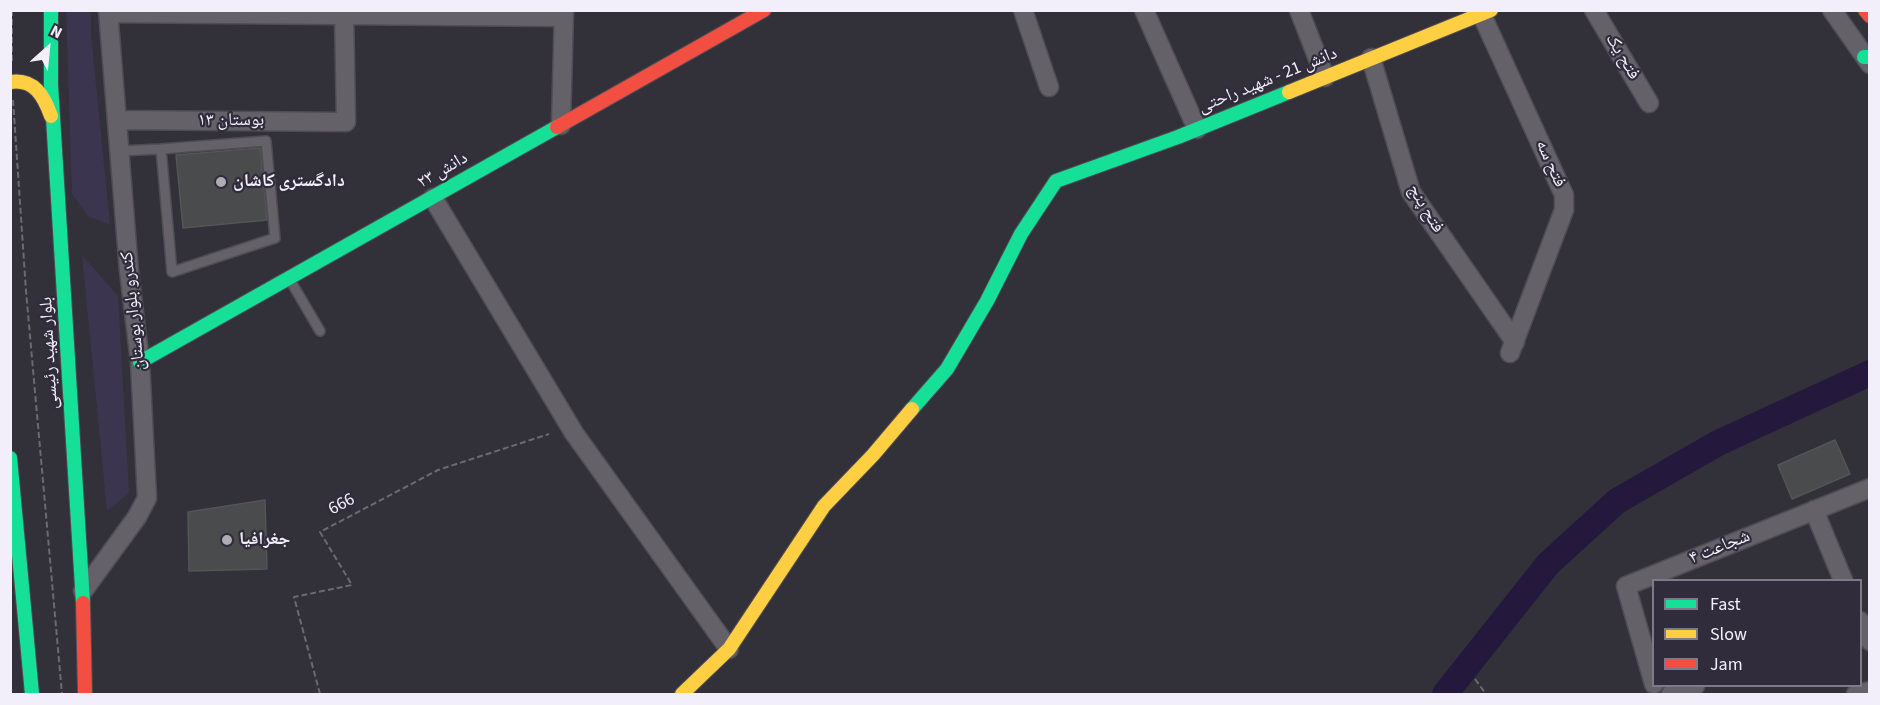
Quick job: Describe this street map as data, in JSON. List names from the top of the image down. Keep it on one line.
{"streets":{"street":["فتح یک","دانش 21 - شهید راحتی","بوستان ۱۳","فتح سه","دانش ۲۳","فتح پنج","کندرو بلوار بوستان","بلوار شهید رئیسی","شجاعت ۴"],"path":["666"]},"crossings":[["دانش 21 - شهید راحتی","فتح سه"],["دانش 21 - شهید راحتی","فتح پنج"],["بوستان ۱۳","کندرو بلوار بوستان"],["فتح سه","فتح پنج"],["دانش ۲۳","کندرو بلوار بوستان"],["کندرو بلوار بوستان","بلوار شهید رئیسی"]],"places":["دادگستری کاشان","جغرافیا"],"legend":["Fast","Slow","Jam"],"north":"top right"}
